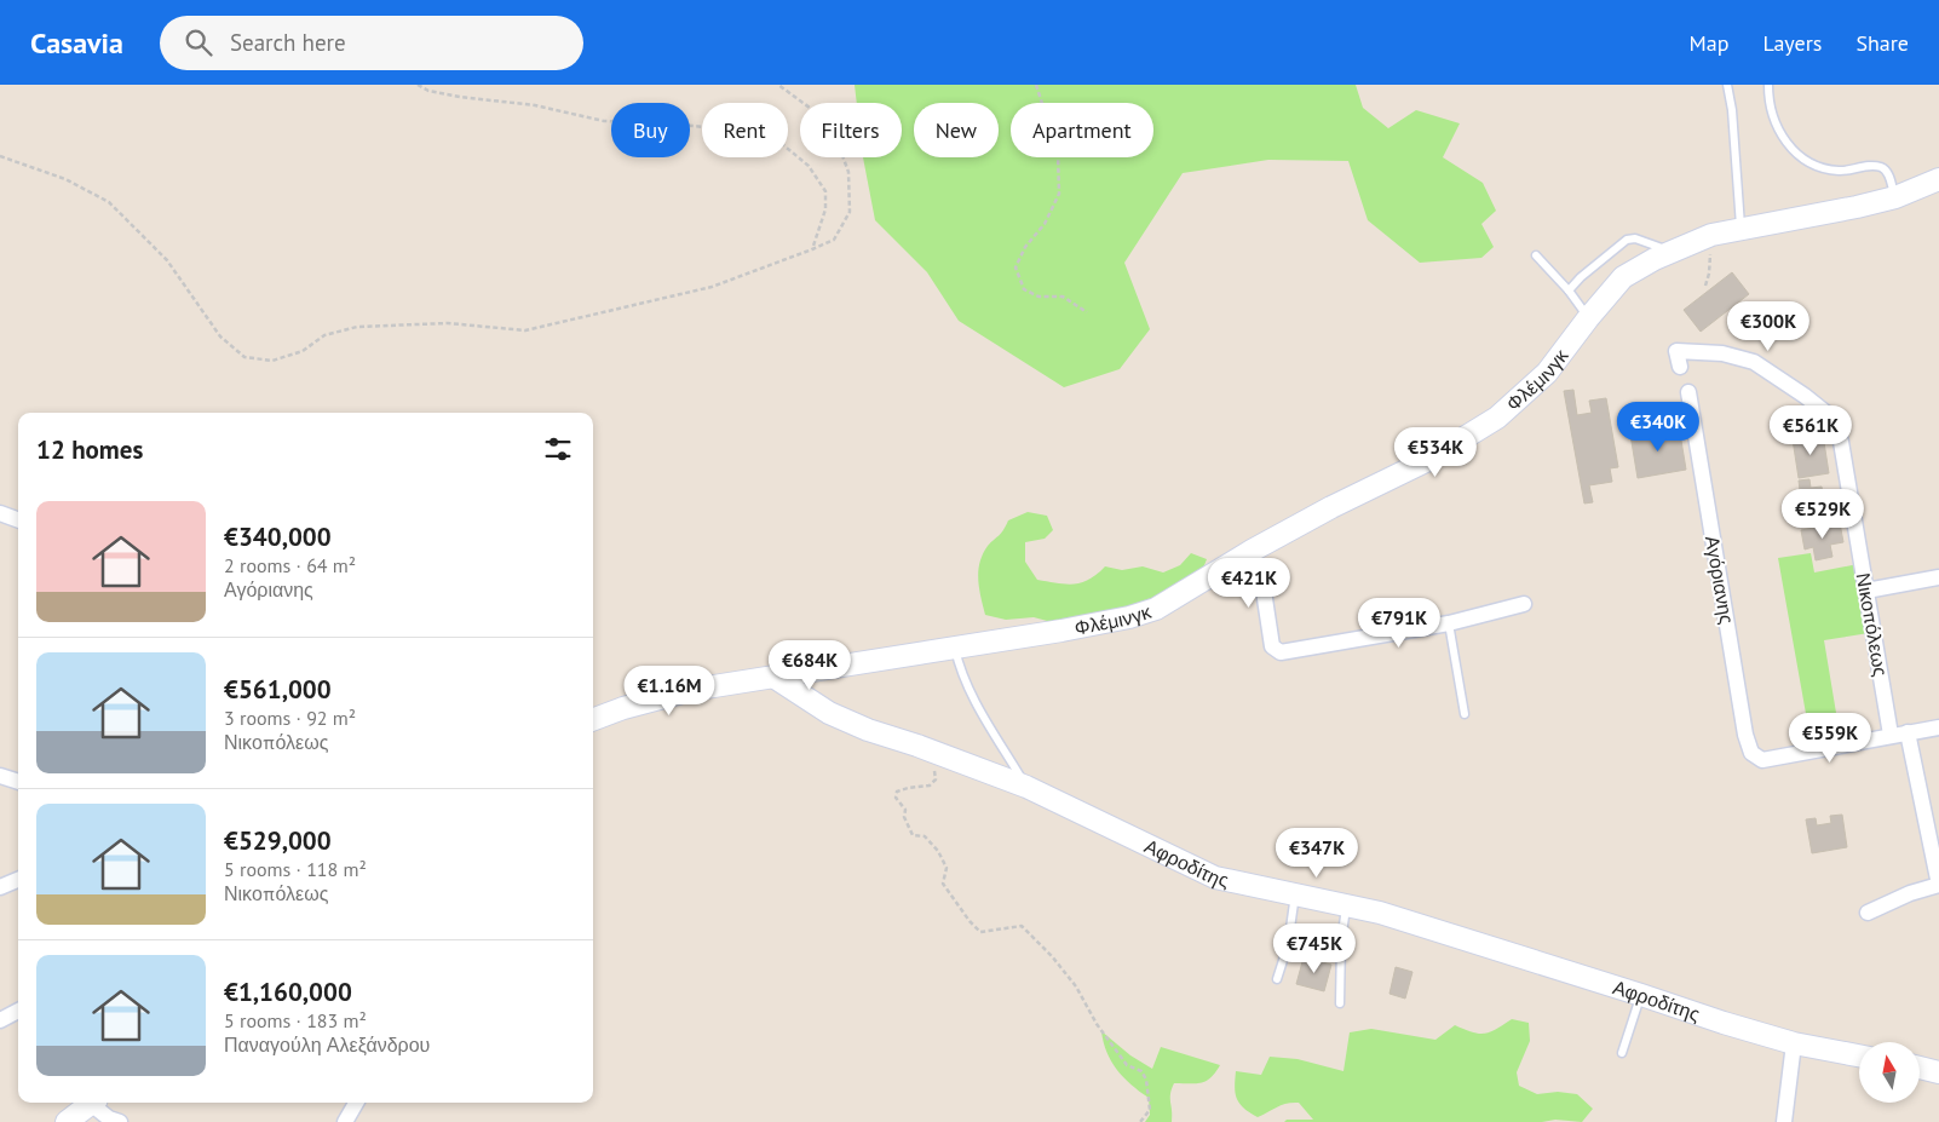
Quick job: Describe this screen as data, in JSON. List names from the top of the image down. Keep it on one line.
{"streets":{"street":["Φλέμινγκ","Αγόριανης","Νικοπόλεως","Αφροδίτης"]},"crossings":[["Φλέμινγκ","Αφροδίτης"],["Αγόριανης","Νικοπόλεως"]],"north":"top","page":{"header":"Casavia","search":"Search here","nav":["Map","Layers","Share"],"chip":["Buy","Rent","Filters","New","Apartment"],"price":["€300K","€340K","€561K","€534K","€529K","€421K","€791K","€684K","€1.16M","€559K","€347K","€745K"],"heading":"12 homes","list":[{"name":"€340,000","note":"2 rooms · 64 m² · Αγόριανης"},{"name":"€561,000","note":"3 rooms · 92 m² · Νικοπόλεως"},{"name":"€529,000","note":"5 rooms · 118 m² · Νικοπόλεως"},{"name":"€1,160,000","note":"5 rooms · 183 m² · Παναγούλη Αλεξάνδρου"}]}}
